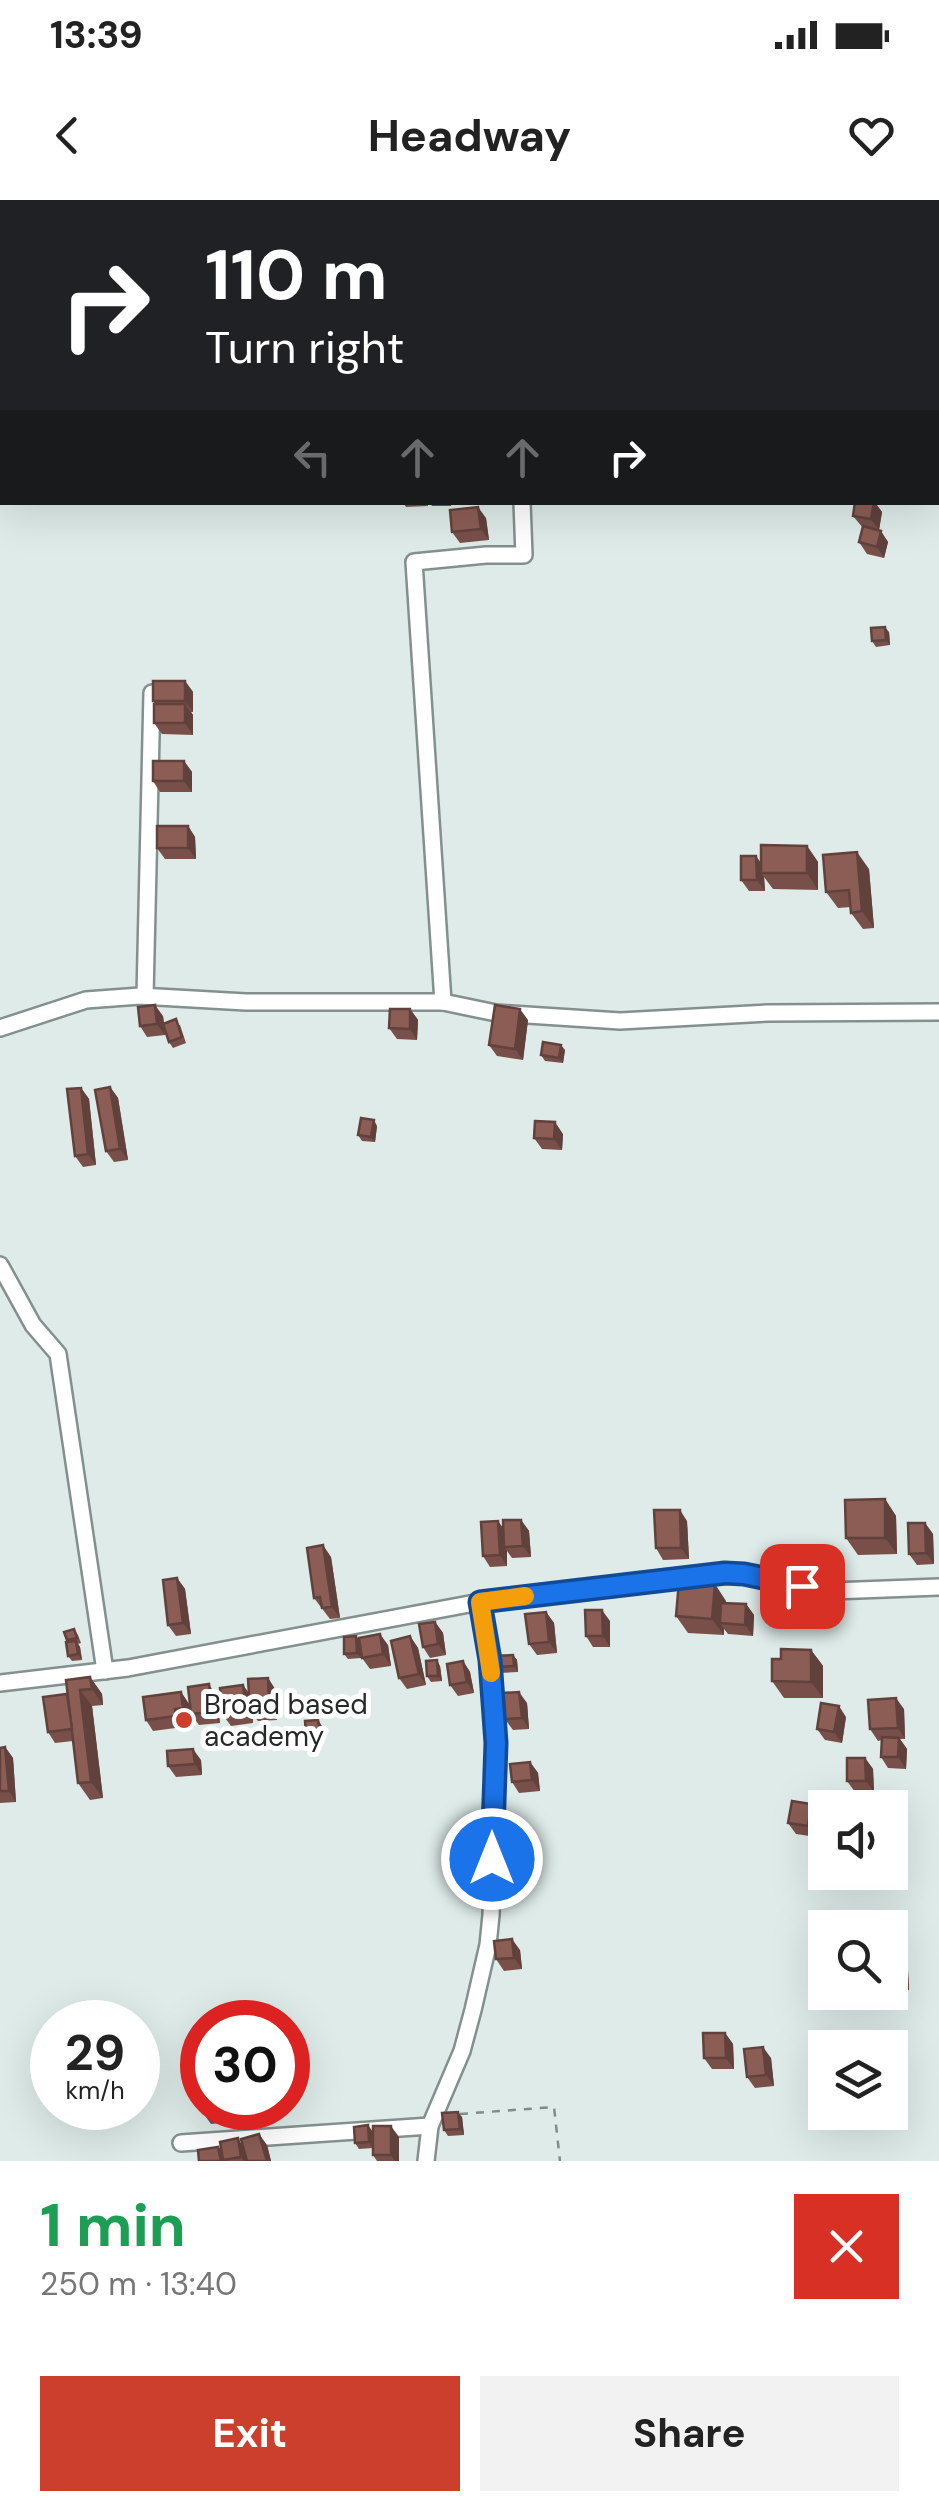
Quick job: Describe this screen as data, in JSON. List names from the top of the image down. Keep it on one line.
{"places":["Broad based academy"],"page":{"status":"13:39","header":"Headway","turn":["110 m","Turn right"],"speed":"29 km/h","limit":"30","heading":["1 min","250 m · 13:40"],"buttons":["Exit","Share"]}}
